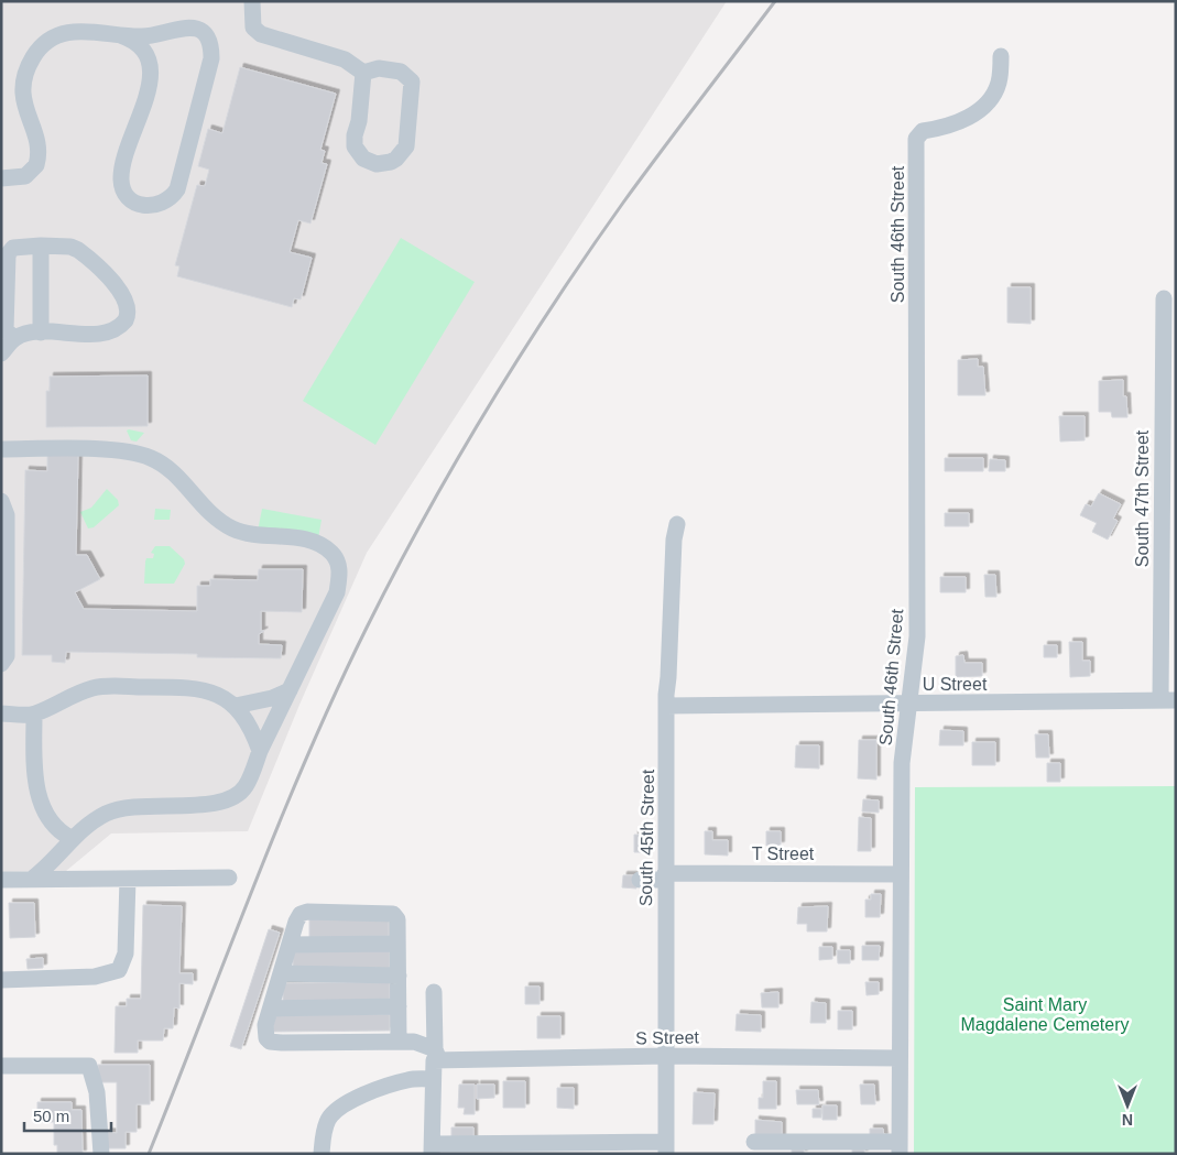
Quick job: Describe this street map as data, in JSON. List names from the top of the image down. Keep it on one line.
{"streets":{"street":["South 46th Street","South 47th Street","U Street","South 45th Street","T Street","S Street"]},"crossings":[["South 46th Street","U Street"],["South 46th Street","T Street"],["South 46th Street","S Street"],["South 47th Street","U Street"],["U Street","South 45th Street"],["South 45th Street","T Street"],["South 45th Street","S Street"]],"parks":["Saint Mary Magdalene Cemetery"],"scale_bar":"50 m","north":"bottom"}
